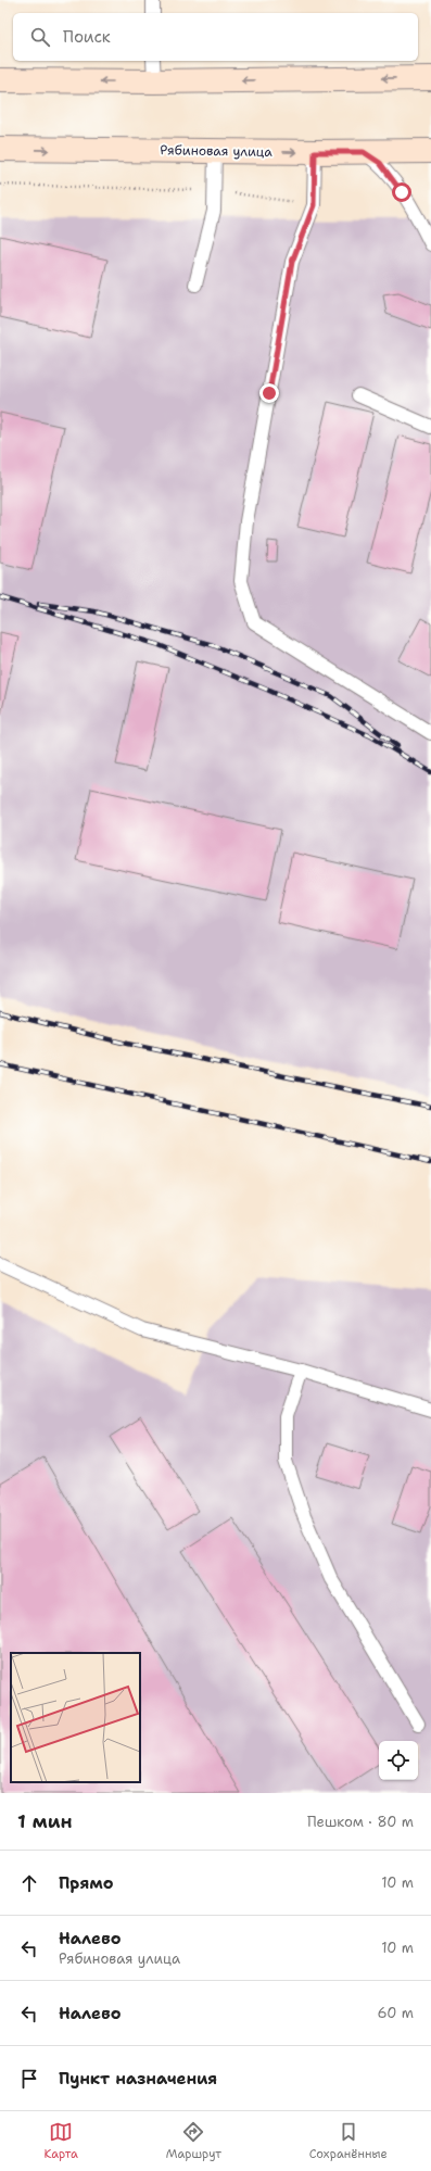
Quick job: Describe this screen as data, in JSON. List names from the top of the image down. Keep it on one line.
{"streets":{"main road":["Рябиновая улица"]},"page":{"search":"Поиск","heading":["1 мин","Пешком · 80 m"],"list":[["Прямо","10 m"],["Налево","Рябиновая улица","10 m"],["Налево","60 m"],"Пункт назначения"],"nav":["Карта","Маршрут","Сохранённые"]}}
